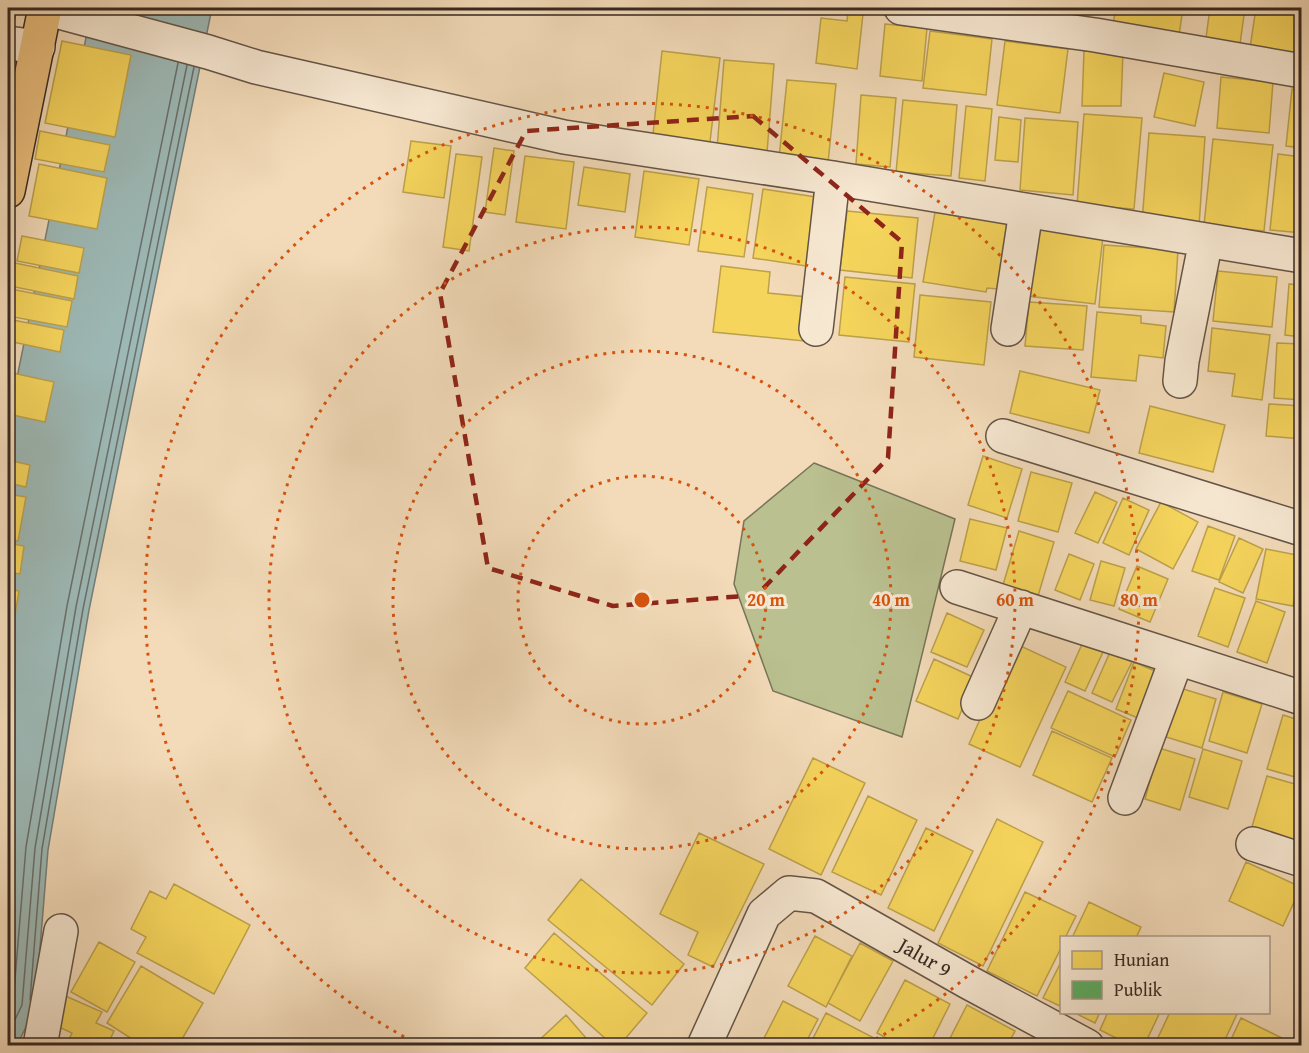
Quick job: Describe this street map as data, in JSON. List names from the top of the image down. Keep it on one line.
{"streets":{"street":["Jalur 9"]},"legend":["Hunian","Publik"],"rings":["20 m","40 m","60 m","80 m"]}
